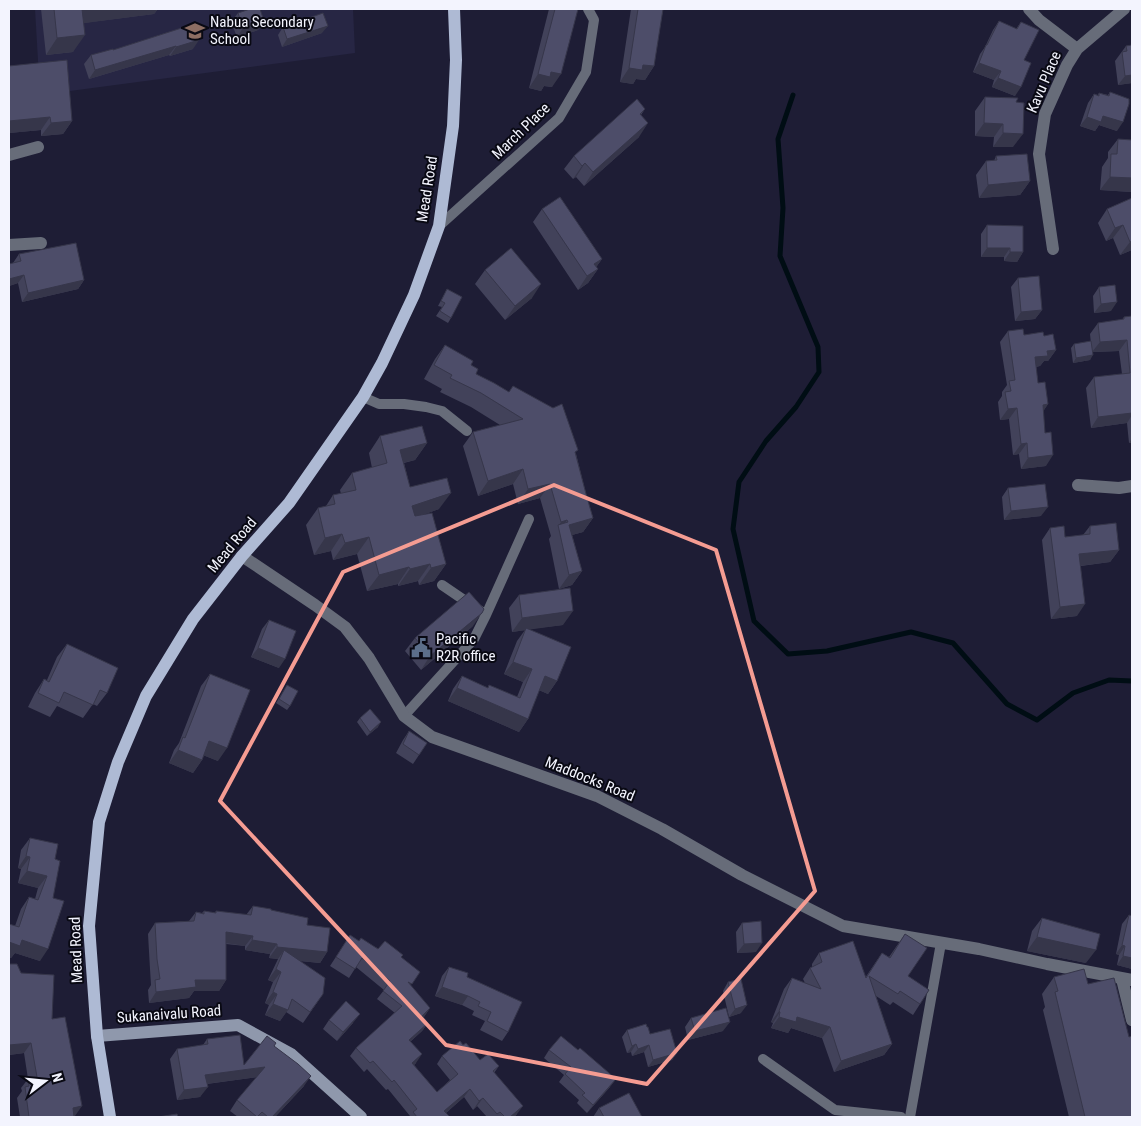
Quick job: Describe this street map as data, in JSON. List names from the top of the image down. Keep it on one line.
{"streets":{"main road":["Mead Road","Sukanaivalu Road"],"street":["Kavu Place","Maddocks Road"],"lane":["March Place"]},"crossings":[["March Place","Mead Road"],["Mead Road","Maddocks Road"],["Mead Road","Sukanaivalu Road"]],"places":{"school or university":["Nabua Secondary School"],"public building":["Pacific R2R office"]},"north":"right"}
